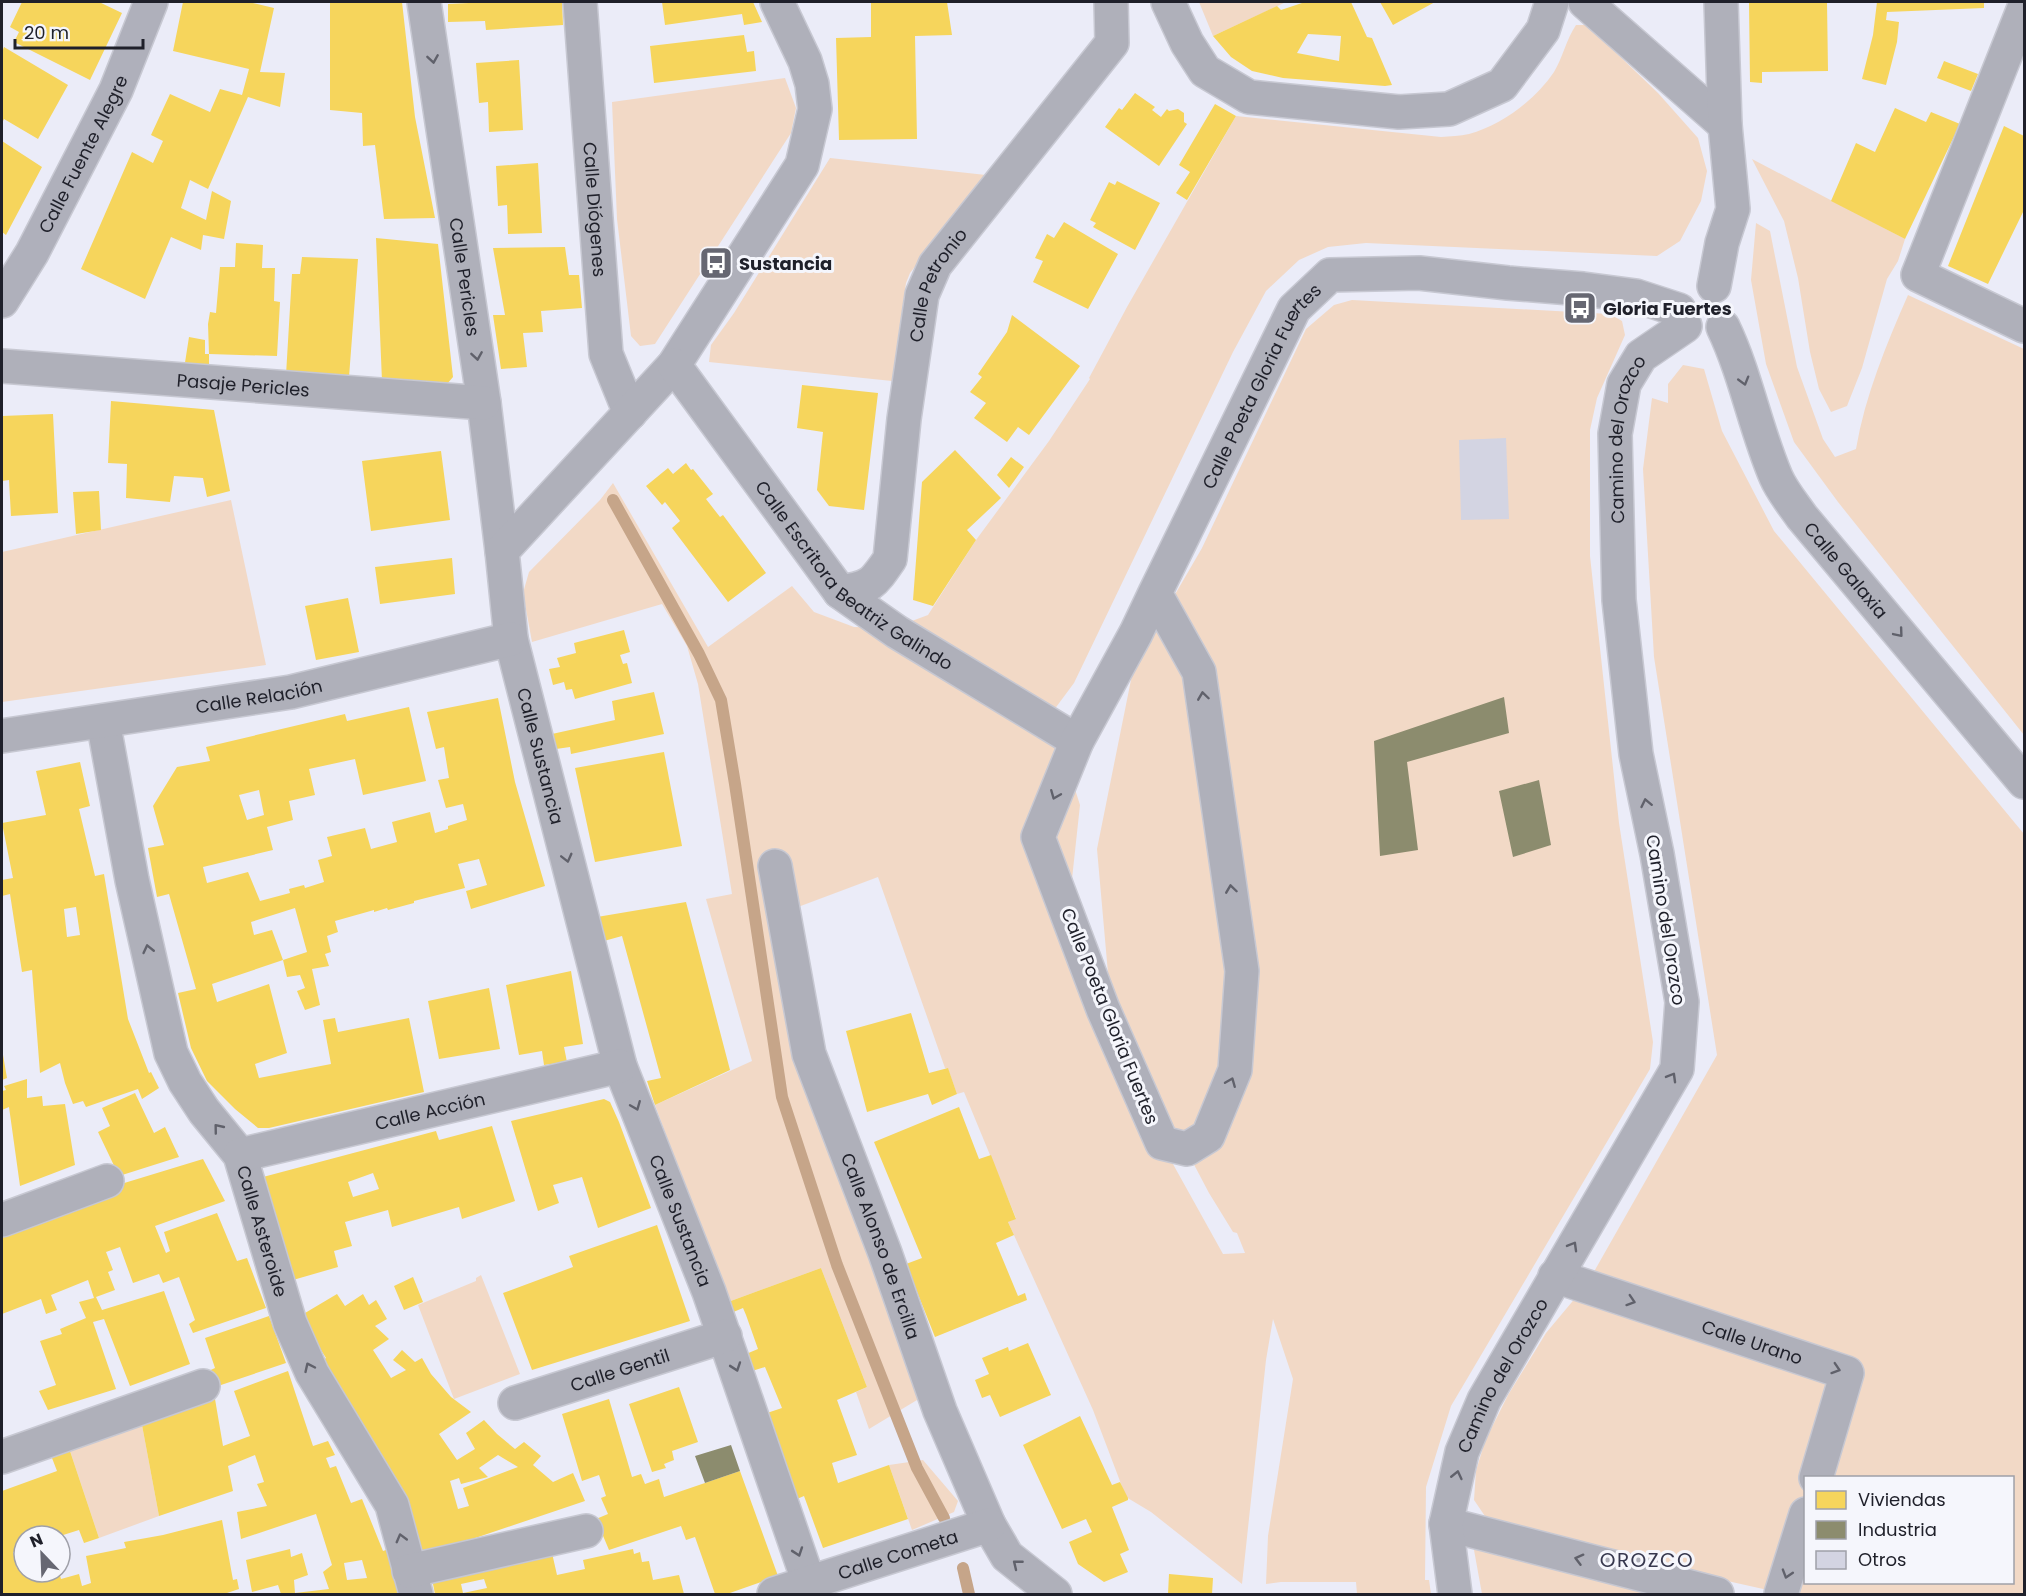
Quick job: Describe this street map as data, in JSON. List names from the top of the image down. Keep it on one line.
{"streets":{"street":["Calle Fuente Alegre","Calle Diógenes","Calle Pericles","Calle Petronio","Pasaje Pericles","Calle Poeta Gloria Fuertes","Camino del Orozco","Calle Galaxia","Calle Escritora Beatriz Galindo","Calle Relación","Calle Sustancia","Calle Acción","Calle Asteroide","Calle Alonso de Ercilla","Calle Urano","Calle Gentil","Calle Cometa"]},"crossings":[["Calle Pericles","Pasaje Pericles"],["Calle Pericles","Calle Sustancia"],["Calle Petronio","Calle Escritora Beatriz Galindo"],["Calle Poeta Gloria Fuertes","Camino del Orozco"],["Calle Poeta Gloria Fuertes","Calle Galaxia"],["Calle Poeta Gloria Fuertes","Calle Escritora Beatriz Galindo"],["Camino del Orozco","Calle Galaxia"],["Camino del Orozco","Calle Urano"],["Calle Relación","Calle Sustancia"],["Calle Relación","Calle Asteroide"],["Calle Sustancia","Calle Acción"],["Calle Sustancia","Calle Gentil"],["Calle Sustancia","Calle Cometa"],["Calle Acción","Calle Asteroide"],["Calle Alonso de Ercilla","Calle Cometa"]],"one_way":["Calle Pericles","Camino del Orozco","Calle Galaxia","Calle Sustancia","Calle Asteroide"],"districts":["OROZCO"],"places":{"bus stop":["Sustancia","Gloria Fuertes"]},"legend":["Viviendas","Industria","Otros"],"scale_bar":"20 m","north":"top left"}
